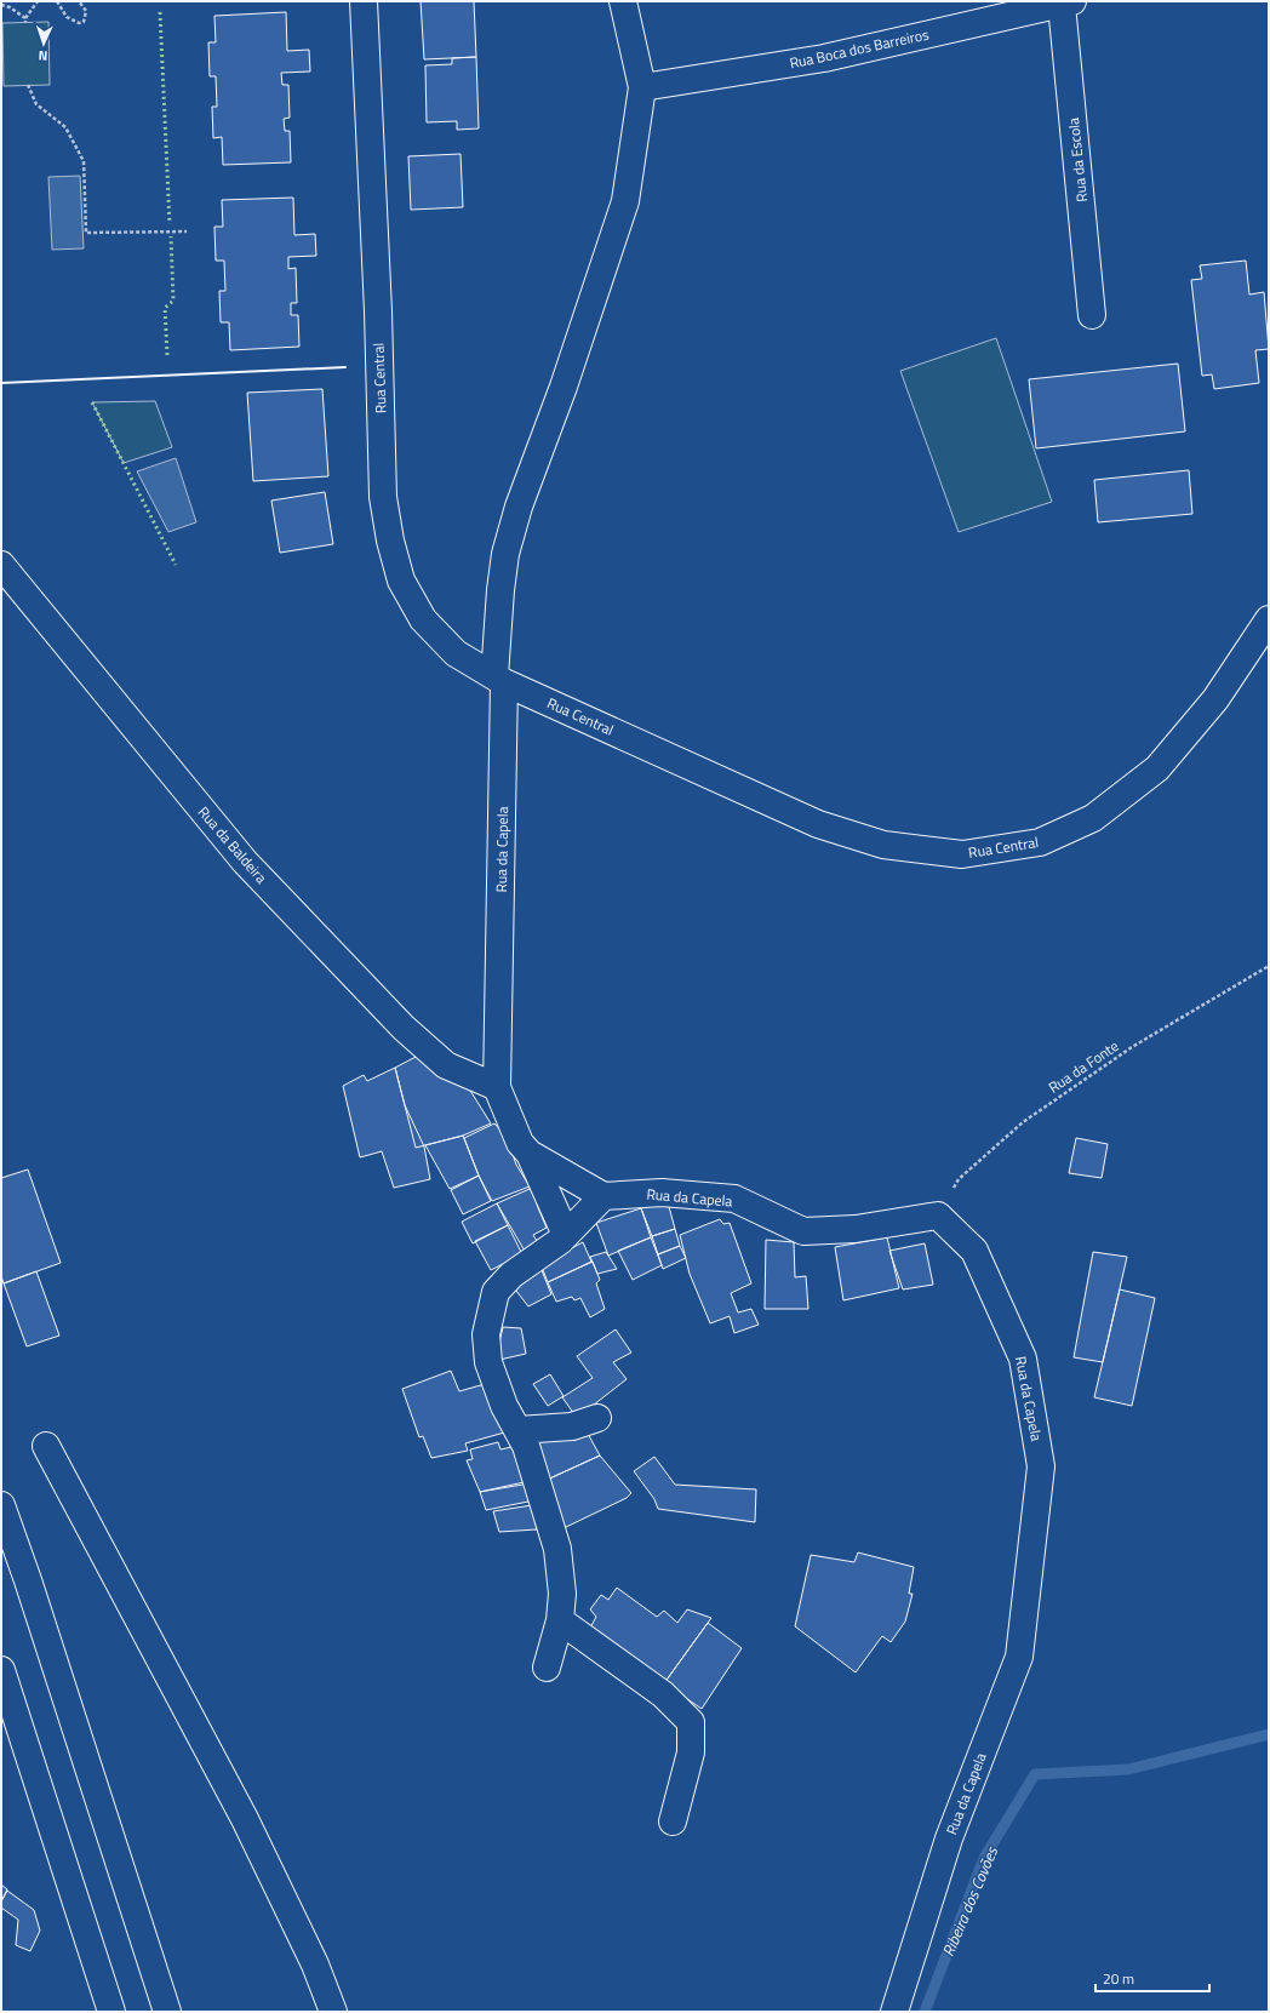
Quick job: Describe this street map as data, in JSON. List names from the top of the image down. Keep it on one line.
{"streets":{"main road":["Rua Boca dos Barreiros","Rua da Escola","Rua Central","Rua da Baldeira","Rua da Capela"],"path":["Rua da Fonte"]},"crossings":[["Rua Boca dos Barreiros","Rua da Escola"],["Rua Boca dos Barreiros","Rua da Capela"],["Rua Central","Rua da Capela"],["Rua da Baldeira","Rua da Capela"],["Rua da Capela","Rua da Fonte"]],"water":["Ribeira dos Covões"],"scale_bar":"20 m","north":"bottom"}
